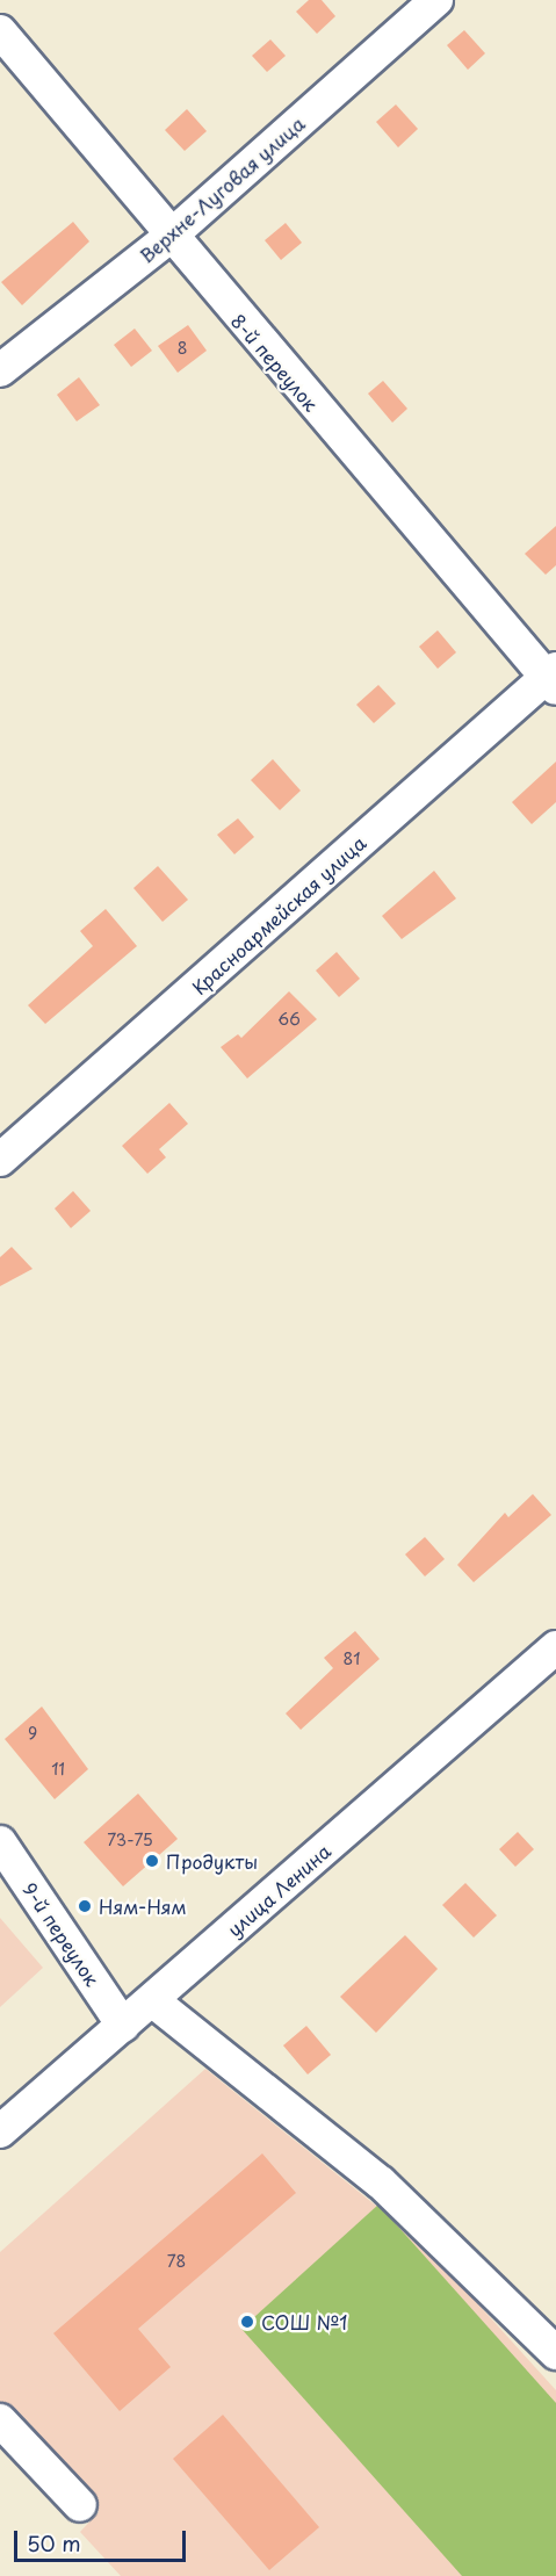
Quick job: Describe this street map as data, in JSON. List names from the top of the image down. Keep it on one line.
{"streets":{"street":["Верхне-Луговая улица","8-й переулок","Красноармейская улица","улица Ленина","9-й переулок"]},"crossings":[["Верхне-Луговая улица","8-й переулок"],["8-й переулок","Красноармейская улица"],["улица Ленина","9-й переулок"]],"places":["Продукты","Ням-Ням","СОШ №1"],"house_numbers":["8","66","81","9","11","73-75","78"],"scale_bar":"50 m"}
